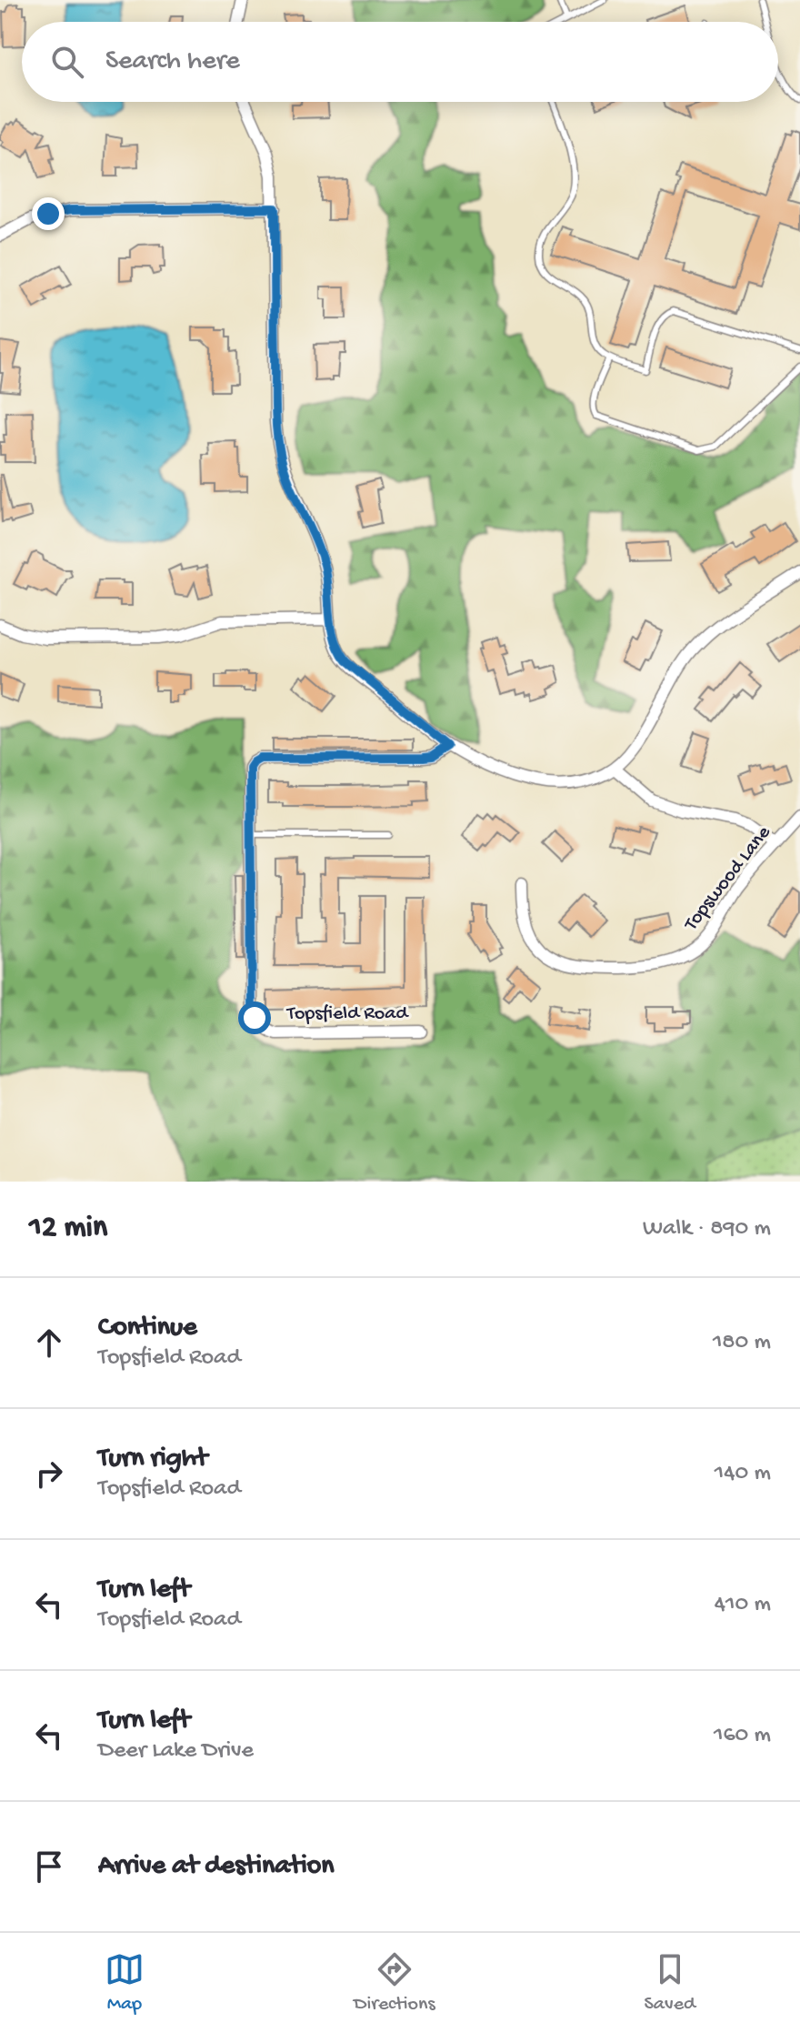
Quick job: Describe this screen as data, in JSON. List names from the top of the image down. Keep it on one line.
{"streets":{"street":["Topswood Lane","Topsfield Road"]},"page":{"search":"Search here","heading":["12 min","Walk · 890 m"],"list":[["Continue","Topsfield Road","180 m"],["Turn right","Topsfield Road","140 m"],["Turn left","Topsfield Road","410 m"],["Turn left","Deer Lake Drive","160 m"],"Arrive at destination"],"nav":["Map","Directions","Saved"]}}
